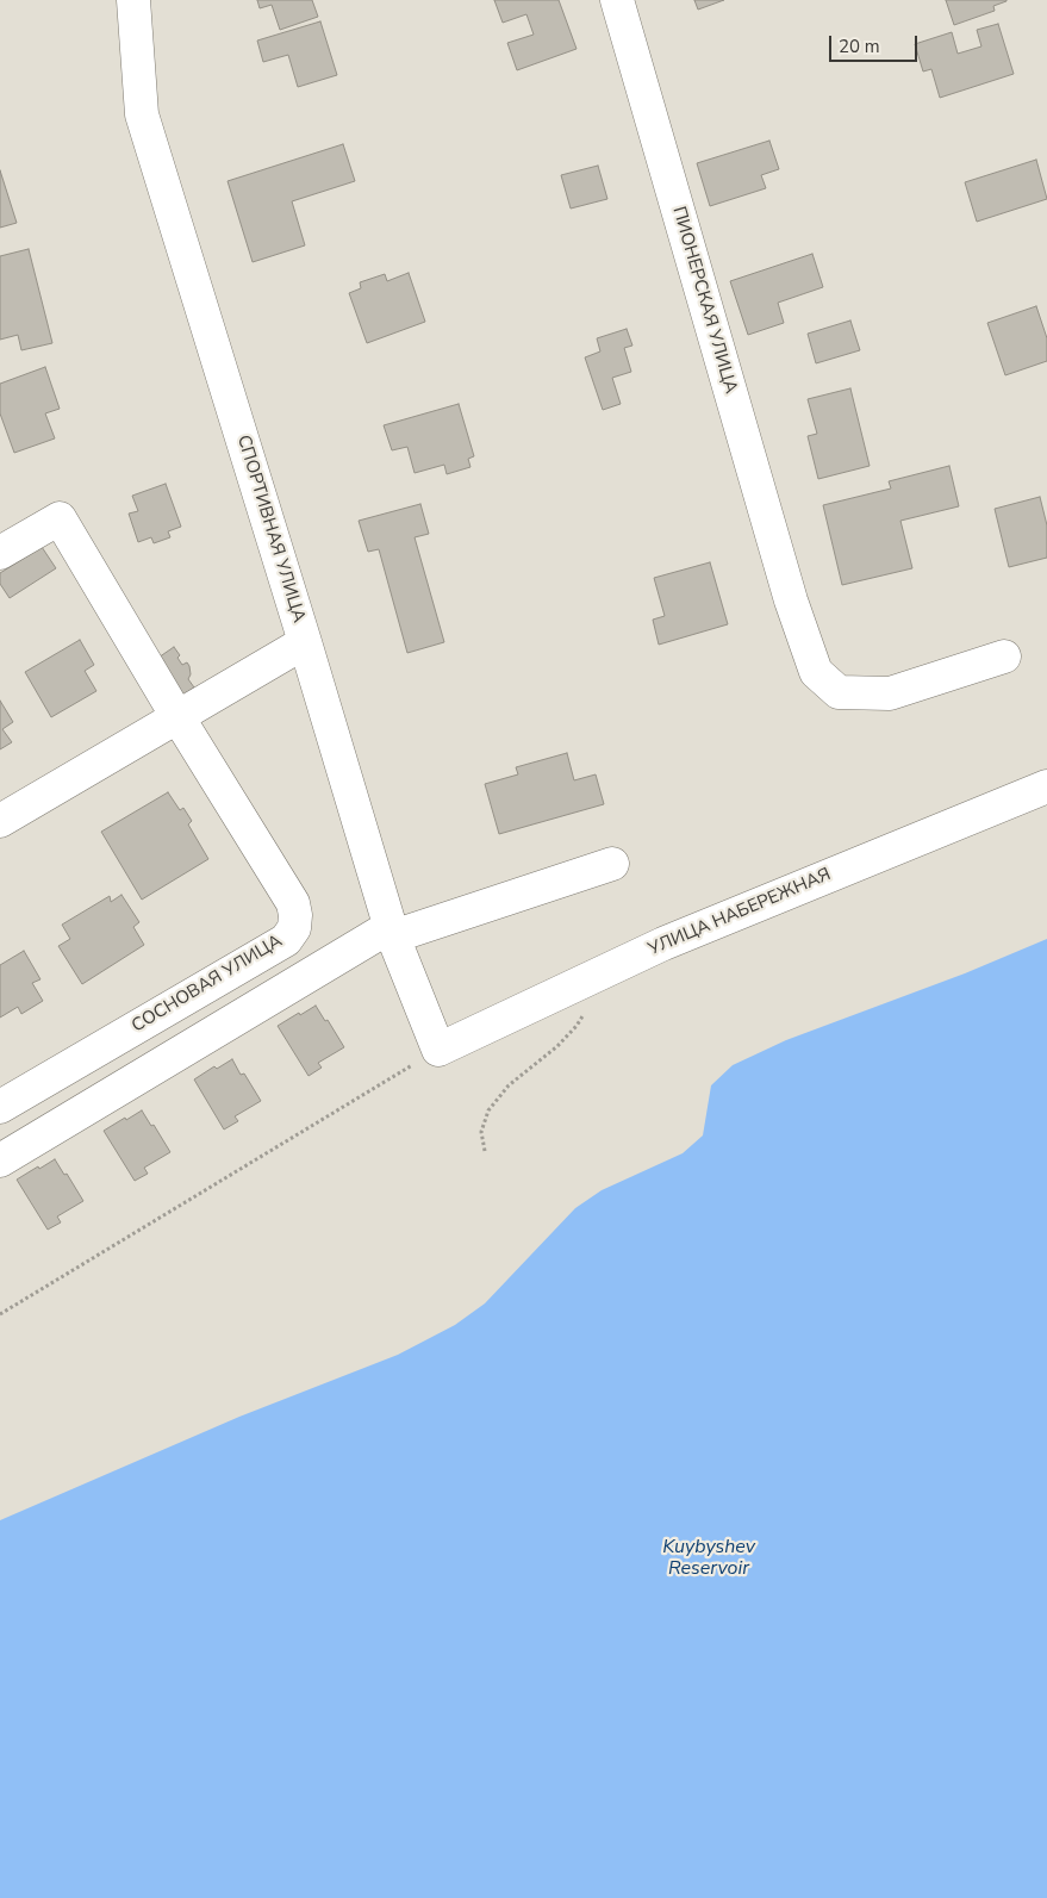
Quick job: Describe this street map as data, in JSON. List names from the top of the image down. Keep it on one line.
{"streets":{"street":["ПИОНЕРСКАЯ УЛИЦА","СПОРТИВНАЯ УЛИЦА","УЛИЦА НАБЕРЕЖНАЯ","СОСНОВАЯ УЛИЦА"]},"crossings":[["СПОРТИВНАЯ УЛИЦА","УЛИЦА НАБЕРЕЖНАЯ"]],"water":["Kuybyshev Reservoir"],"scale_bar":"20 m"}
